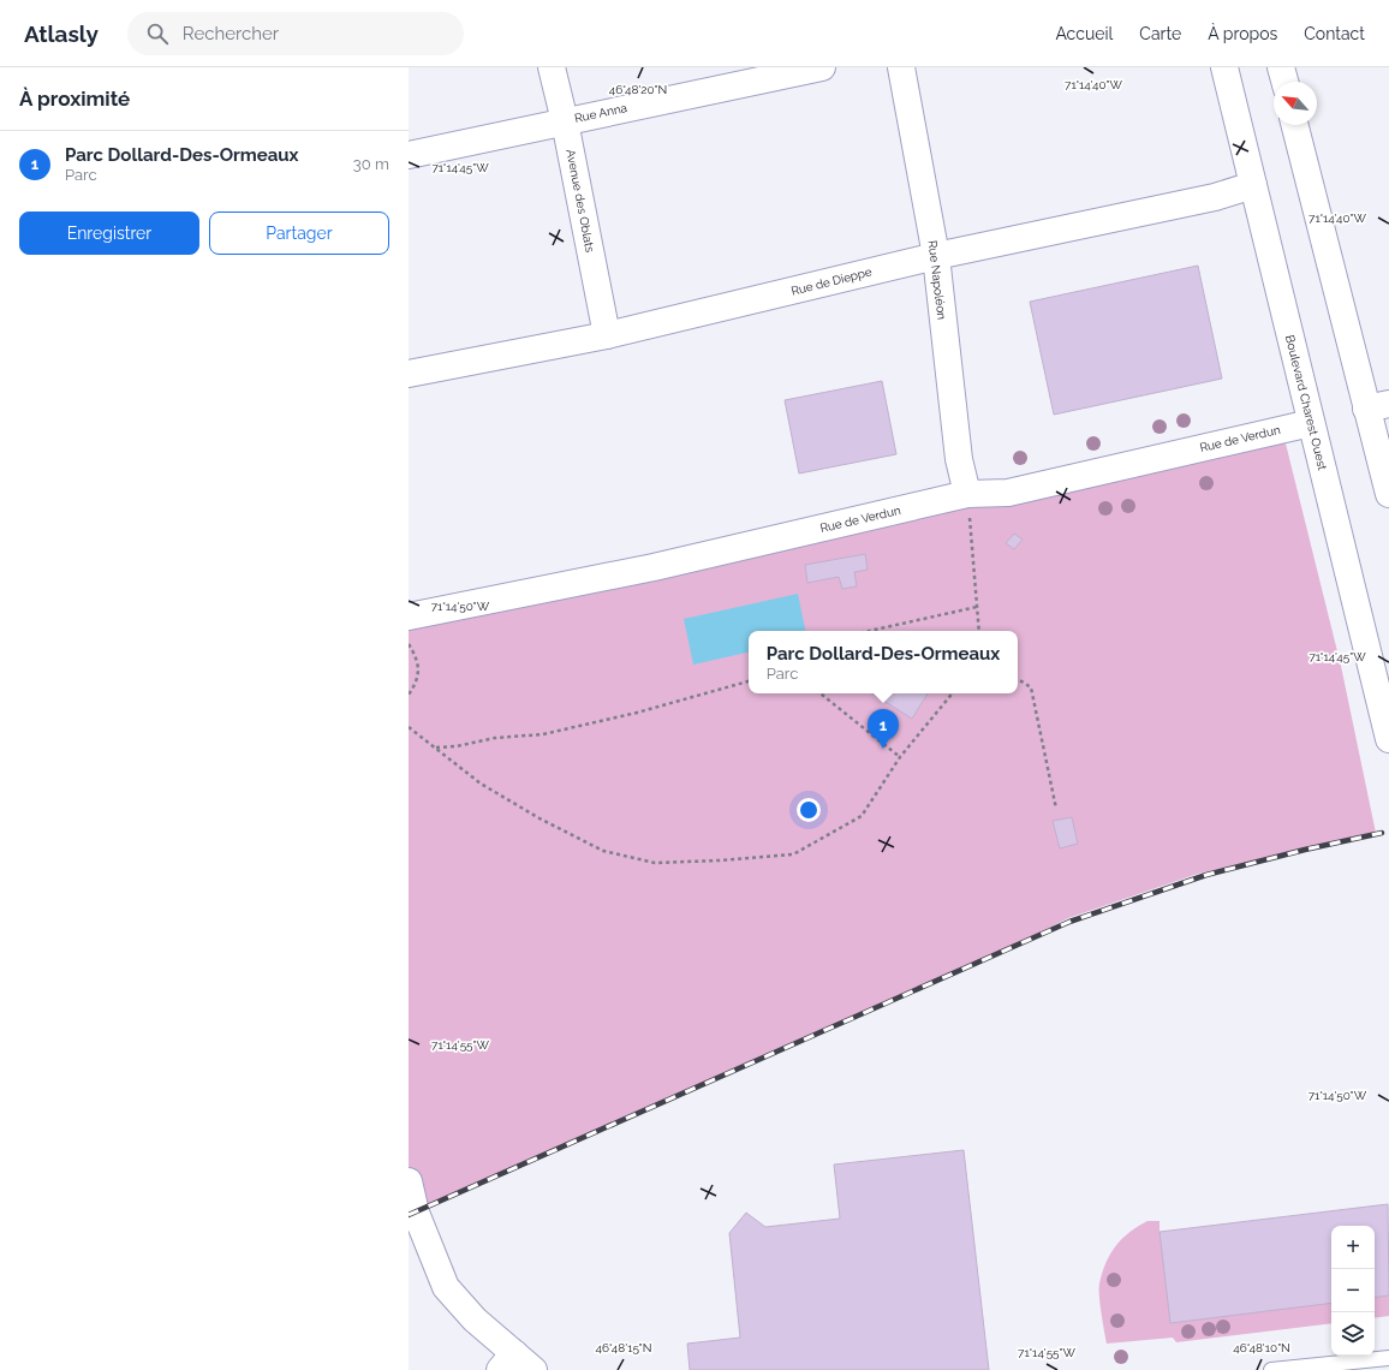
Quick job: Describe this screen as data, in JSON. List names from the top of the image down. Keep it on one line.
{"streets":{"street":["Rue Anna","Avenue des Oblats","Rue Napoléon","Rue de Dieppe","Boulevard Charest Ouest","Rue de Verdun"]},"crossings":[["Rue Anna","Avenue des Oblats"],["Avenue des Oblats","Rue de Dieppe"],["Rue Napoléon","Rue de Dieppe"],["Rue Napoléon","Rue de Verdun"],["Rue de Dieppe","Boulevard Charest Ouest"],["Boulevard Charest Ouest","Rue de Verdun"]],"north":"top left","page":{"header":"Atlasly","search":"Rechercher","nav":["Accueil","Carte","À propos","Contact"],"heading":"À proximité","list":[{"mark":"1","name":"Parc Dollard-Des-Ormeaux","note":"Parc","value":"30 m"}],"buttons":["Enregistrer","Partager"],"popup":["Parc Dollard-Des-Ormeaux","Parc"],"pins":"1","map_buttons":["+","−"]},"coordinates":["71°14'40\"W","46°48'20\"N","71°14'45\"W","71°14'50\"W","71°14'55\"W","46°48'15\"N","46°48'10\"N"]}
